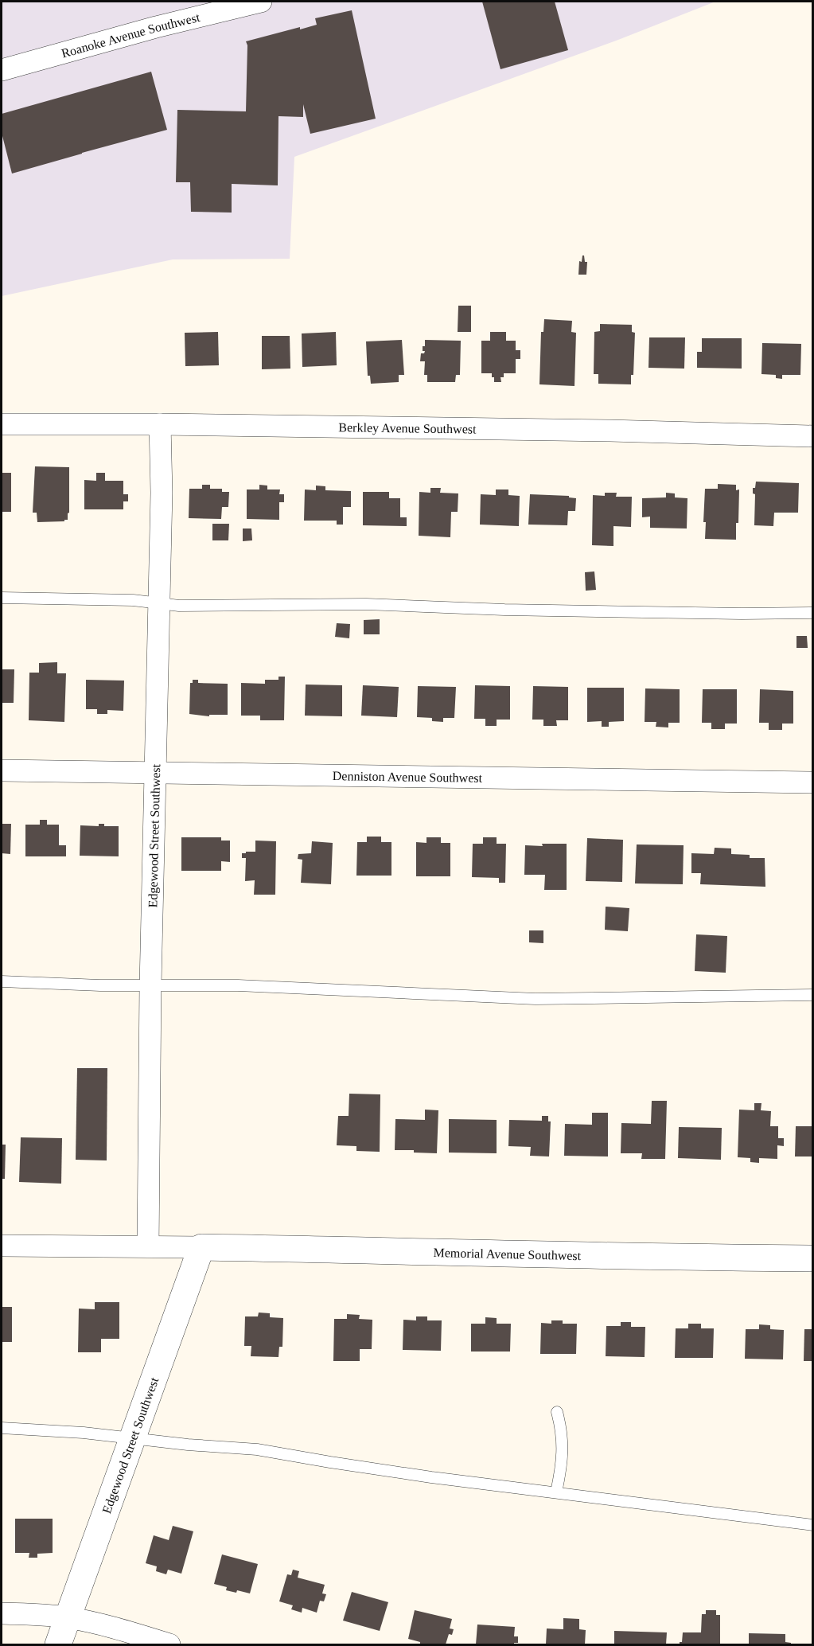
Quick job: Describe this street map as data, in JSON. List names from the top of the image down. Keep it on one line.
{"streets":{"street":["Roanoke Avenue Southwest","Berkley Avenue Southwest","Denniston Avenue Southwest","Edgewood Street Southwest","Memorial Avenue Southwest"]},"crossings":[["Berkley Avenue Southwest","Edgewood Street Southwest"],["Denniston Avenue Southwest","Edgewood Street Southwest"],["Edgewood Street Southwest","Memorial Avenue Southwest"]]}
